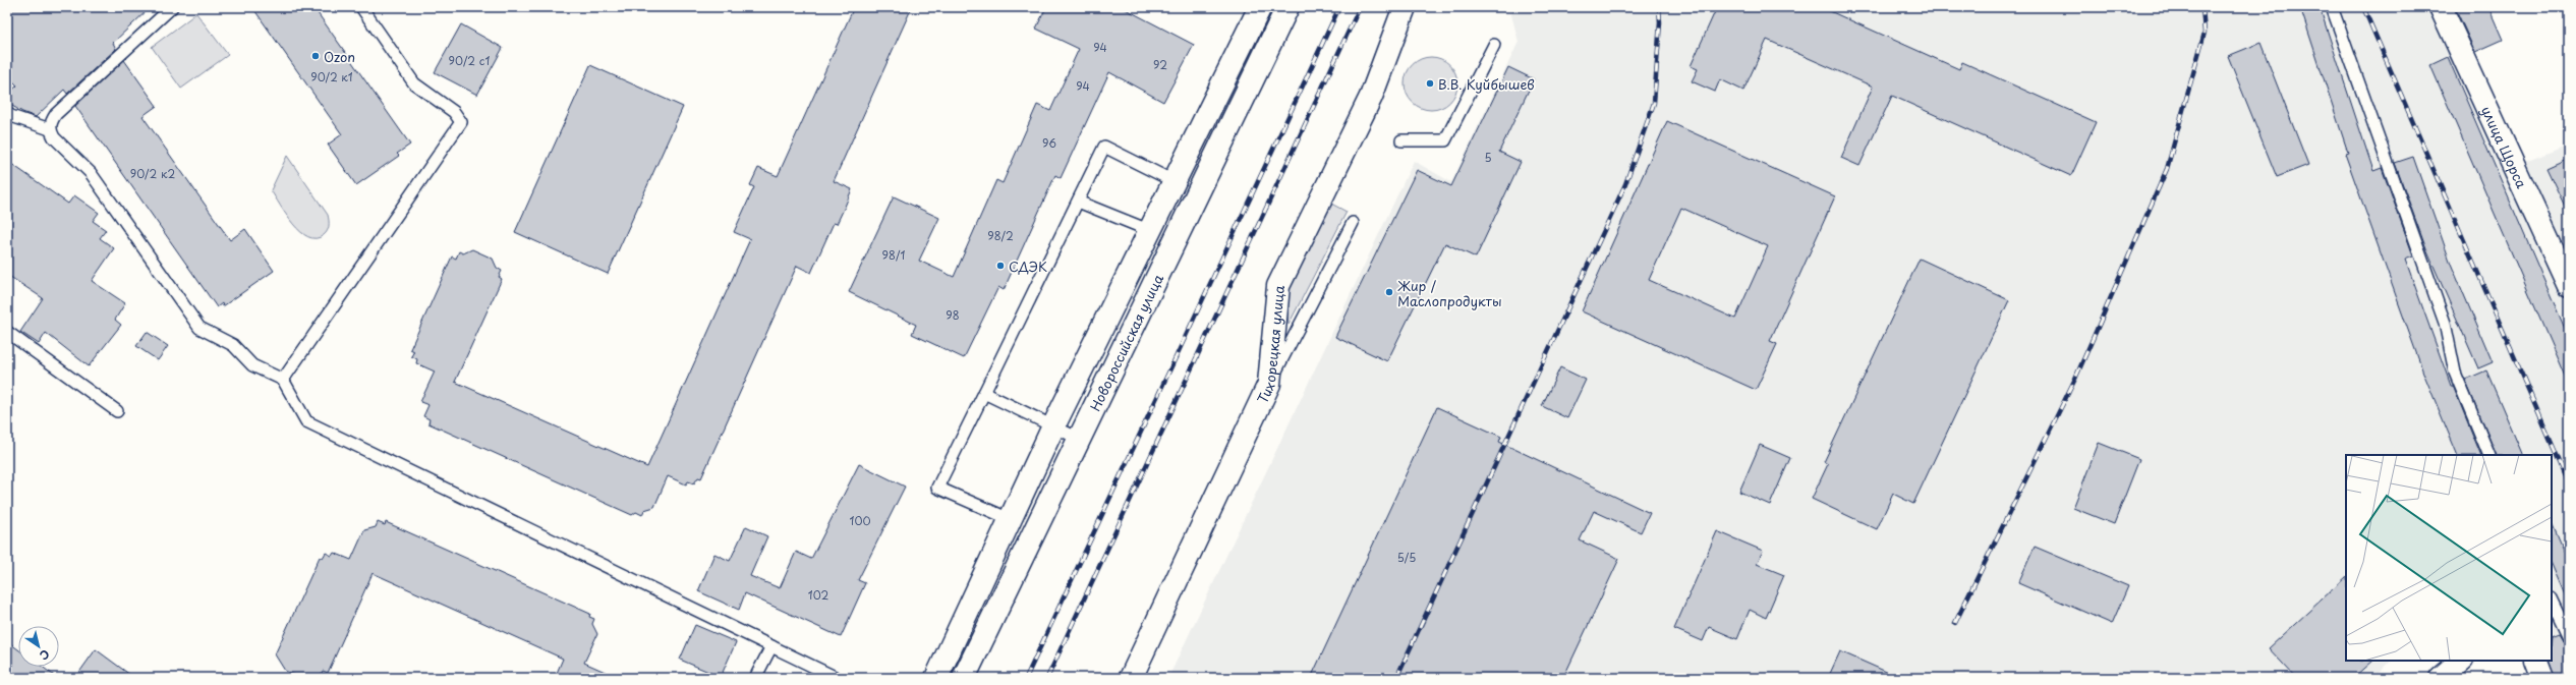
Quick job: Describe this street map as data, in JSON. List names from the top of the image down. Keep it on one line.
{"streets":{"main road":["улица Щорса","Новороссийская улица","Тихорецкая улица"]},"places":["Ozon","В.В. Куйбышев","СДЭК","Жир / Маслопродукты"],"house_numbers":["94","90/2 с1","92","90/2 к1","94","96","5","90/2 к2","98/2","98/1","98","100","5/5","102"],"north":"bottom right"}
